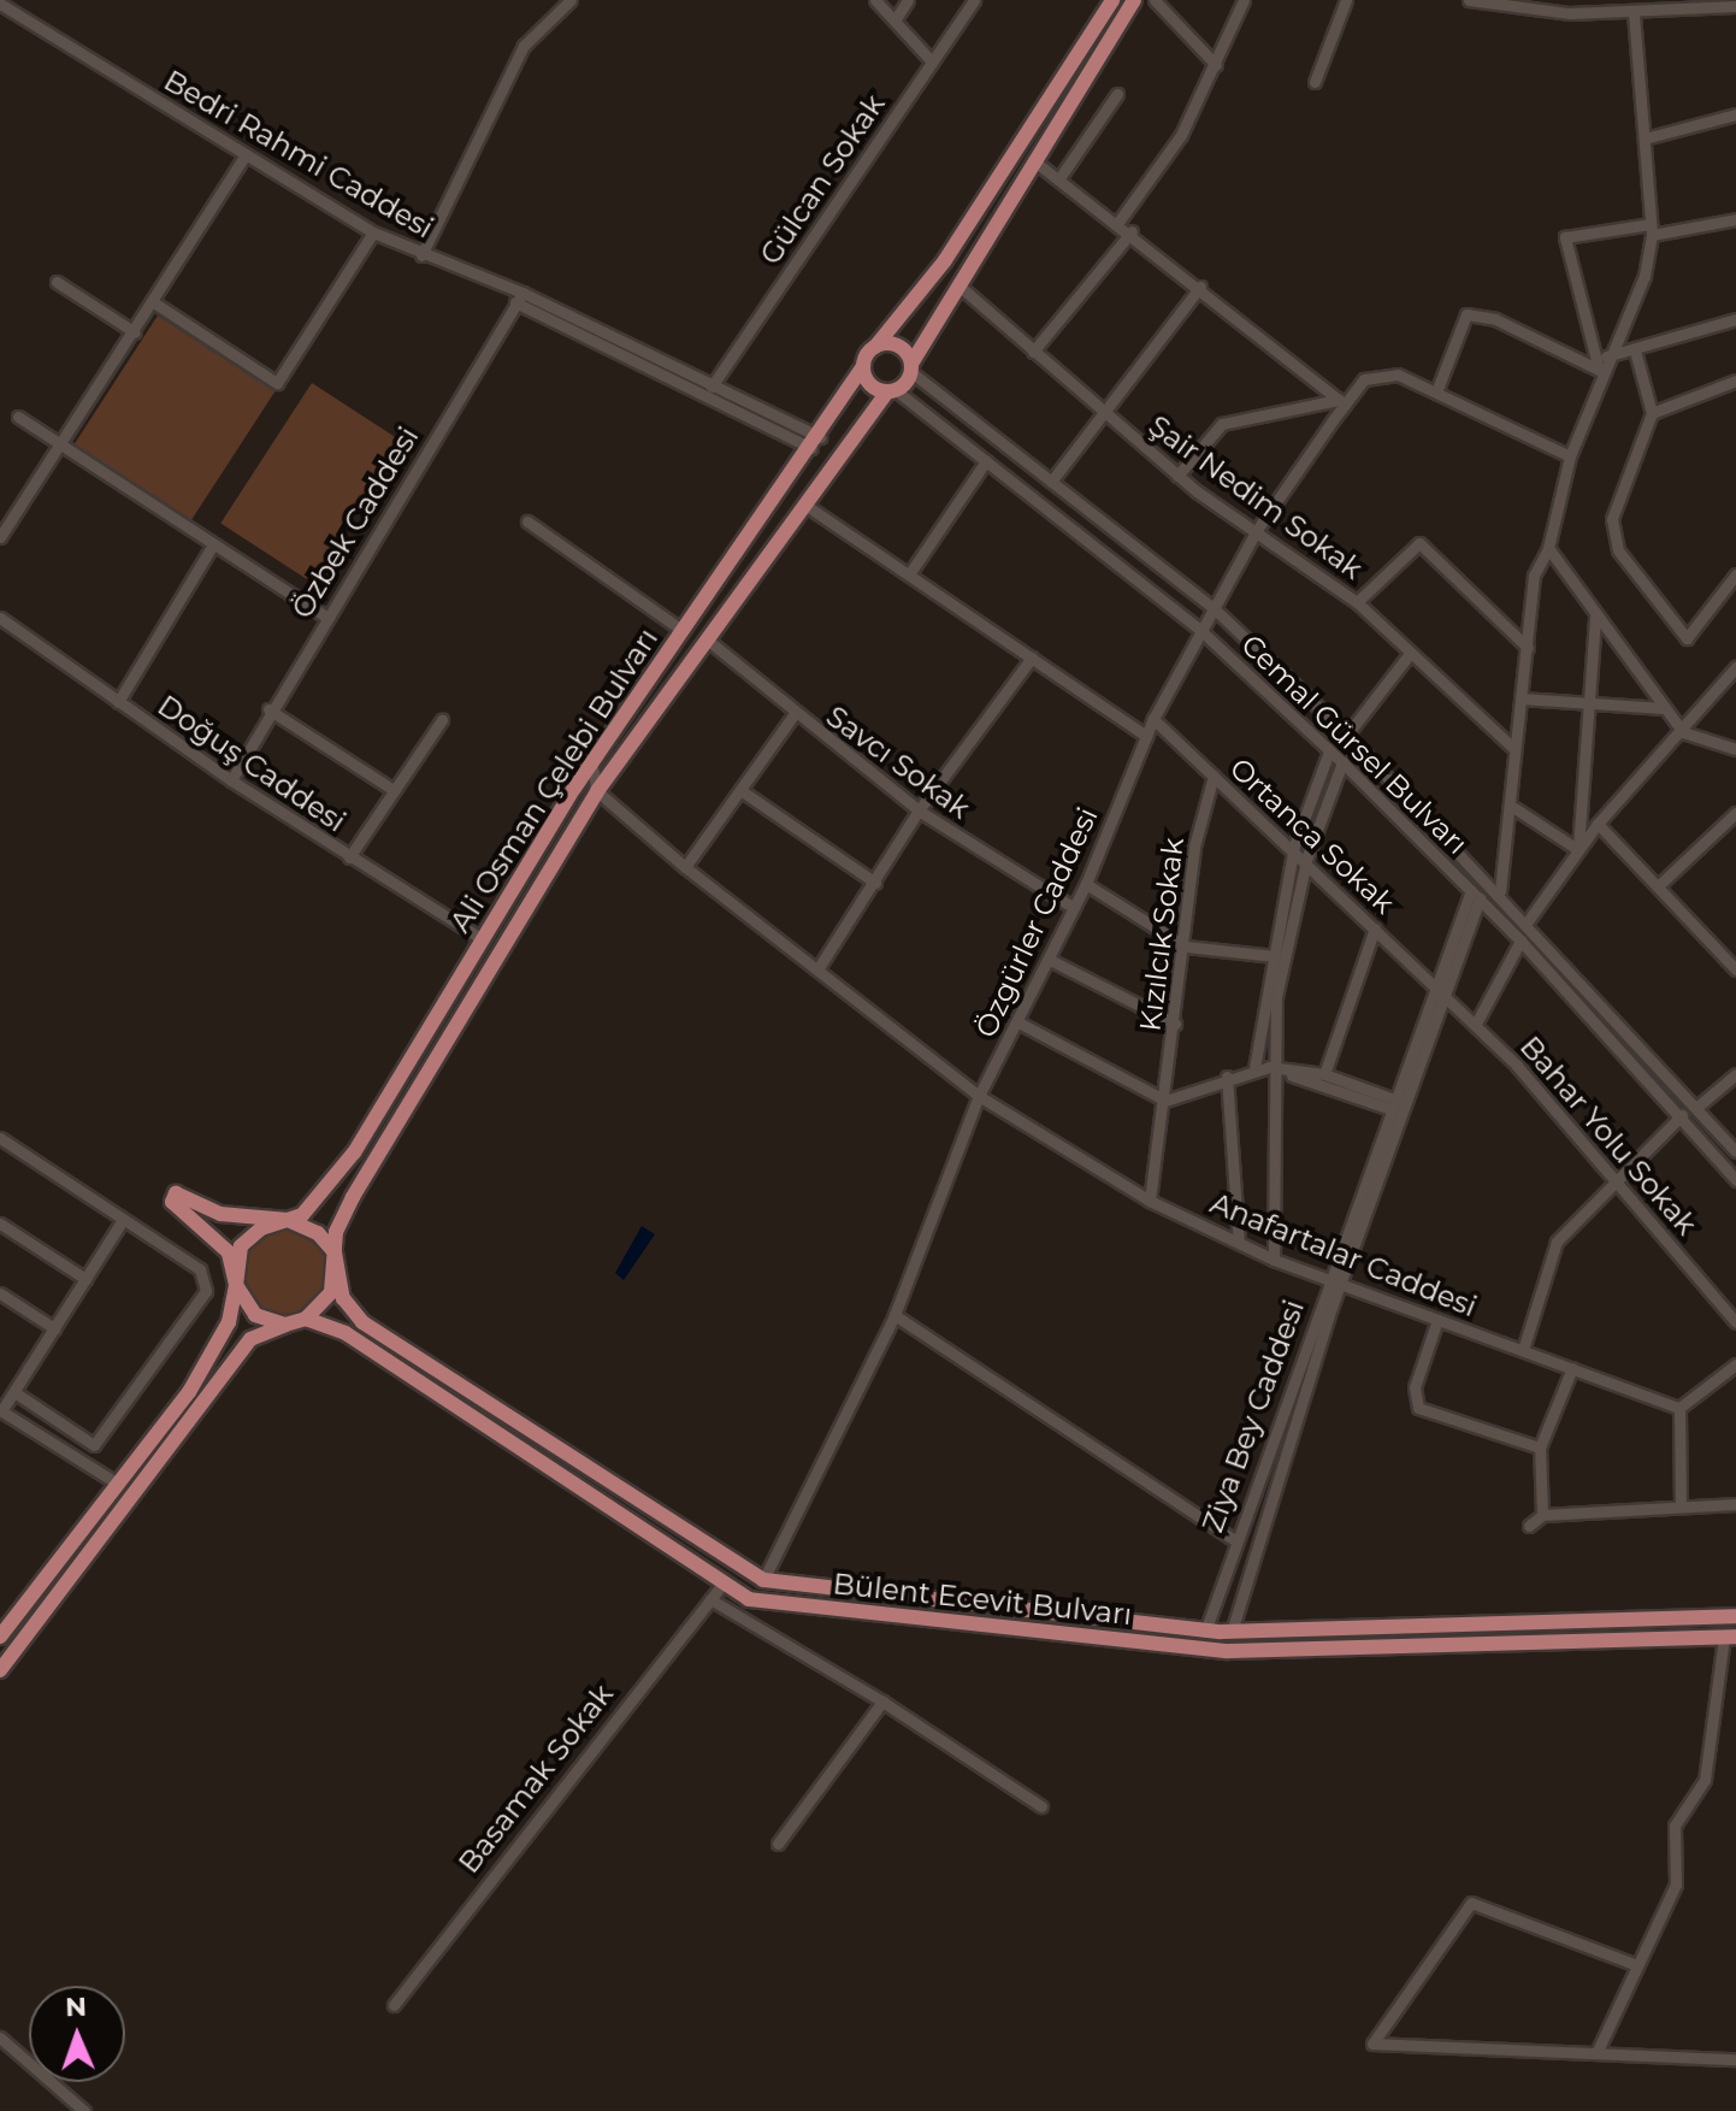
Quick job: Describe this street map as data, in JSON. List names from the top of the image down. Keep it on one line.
{"streets":{"main road":["Ali Osman Çelebi Bulvarı","Bülent Ecevit Bulvarı"],"street":["Bedri Rahmi Caddesi","Gülcan Sokak","Şair Nedim Sokak","Özbek Caddesi","Cemal Gürsel Bulvarı","Savcı Sokak","Doğuş Caddesi","Ortanca Sokak","Özgürler Caddesi","Kızılcık Sokak","Bahar Yolu Sokak","Anafartalar Caddesi","Ziya Bey Caddesi","Basamak Sokak"]},"crossings":[["Bedri Rahmi Caddesi","Gülcan Sokak"],["Bedri Rahmi Caddesi","Özbek Caddesi"],["Bedri Rahmi Caddesi","Ali Osman Çelebi Bulvarı"],["Şair Nedim Sokak","Özgürler Caddesi"],["Özbek Caddesi","Doğuş Caddesi"],["Cemal Gürsel Bulvarı","Ali Osman Çelebi Bulvarı"],["Cemal Gürsel Bulvarı","Özgürler Caddesi"],["Cemal Gürsel Bulvarı","Ziya Bey Caddesi"],["Savcı Sokak","Ali Osman Çelebi Bulvarı"],["Savcı Sokak","Özgürler Caddesi"],["Doğuş Caddesi","Ali Osman Çelebi Bulvarı"],["Ali Osman Çelebi Bulvarı","Anafartalar Caddesi"],["Ali Osman Çelebi Bulvarı","Bülent Ecevit Bulvarı"],["Ortanca Sokak","Özgürler Caddesi"],["Ortanca Sokak","Kızılcık Sokak"],["Ortanca Sokak","Bahar Yolu Sokak"],["Ortanca Sokak","Ziya Bey Caddesi"],["Özgürler Caddesi","Anafartalar Caddesi"],["Kızılcık Sokak","Anafartalar Caddesi"],["Bahar Yolu Sokak","Ziya Bey Caddesi"],["Anafartalar Caddesi","Ziya Bey Caddesi"],["Bülent Ecevit Bulvarı","Basamak Sokak"]],"north":"top"}
